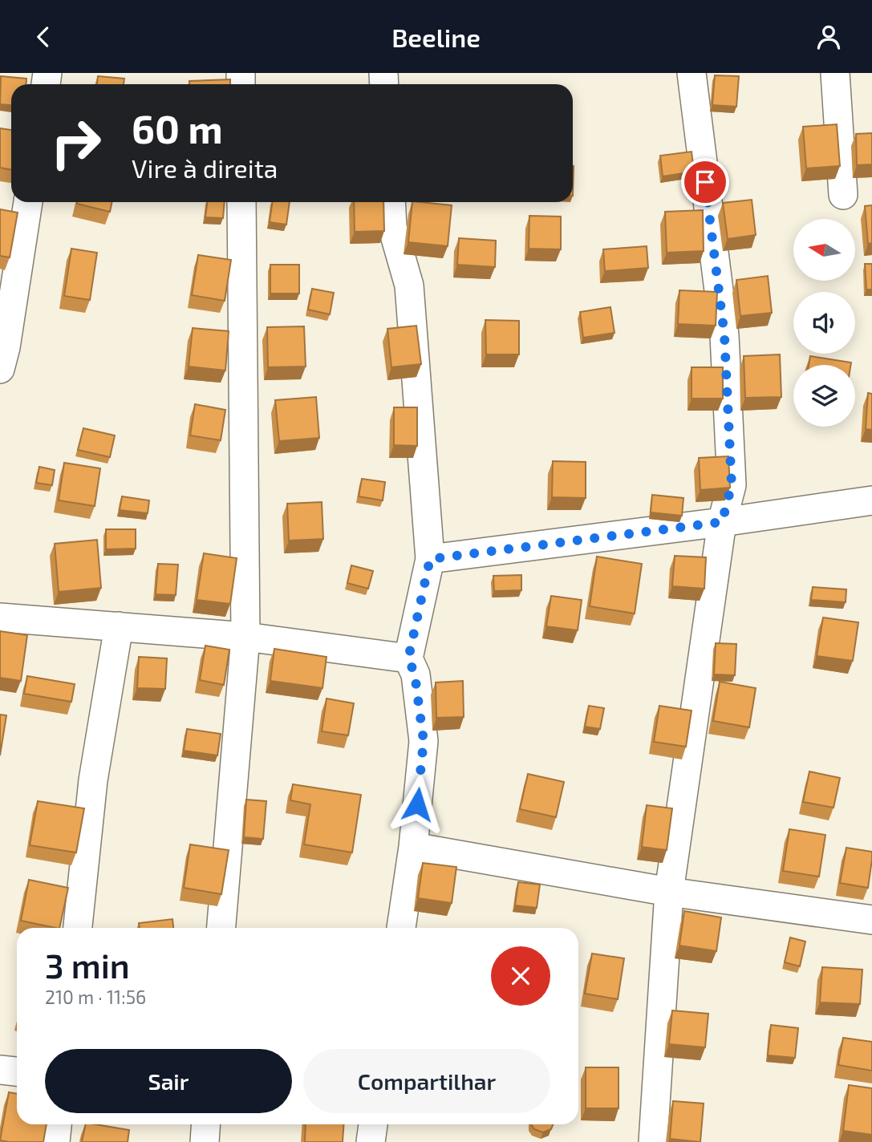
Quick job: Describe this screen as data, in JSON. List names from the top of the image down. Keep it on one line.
{"north":"left","page":{"header":"Beeline","turn":["60 m","Vire à direita"],"heading":["3 min","210 m · 11:56"],"buttons":["Sair","Compartilhar"]}}
